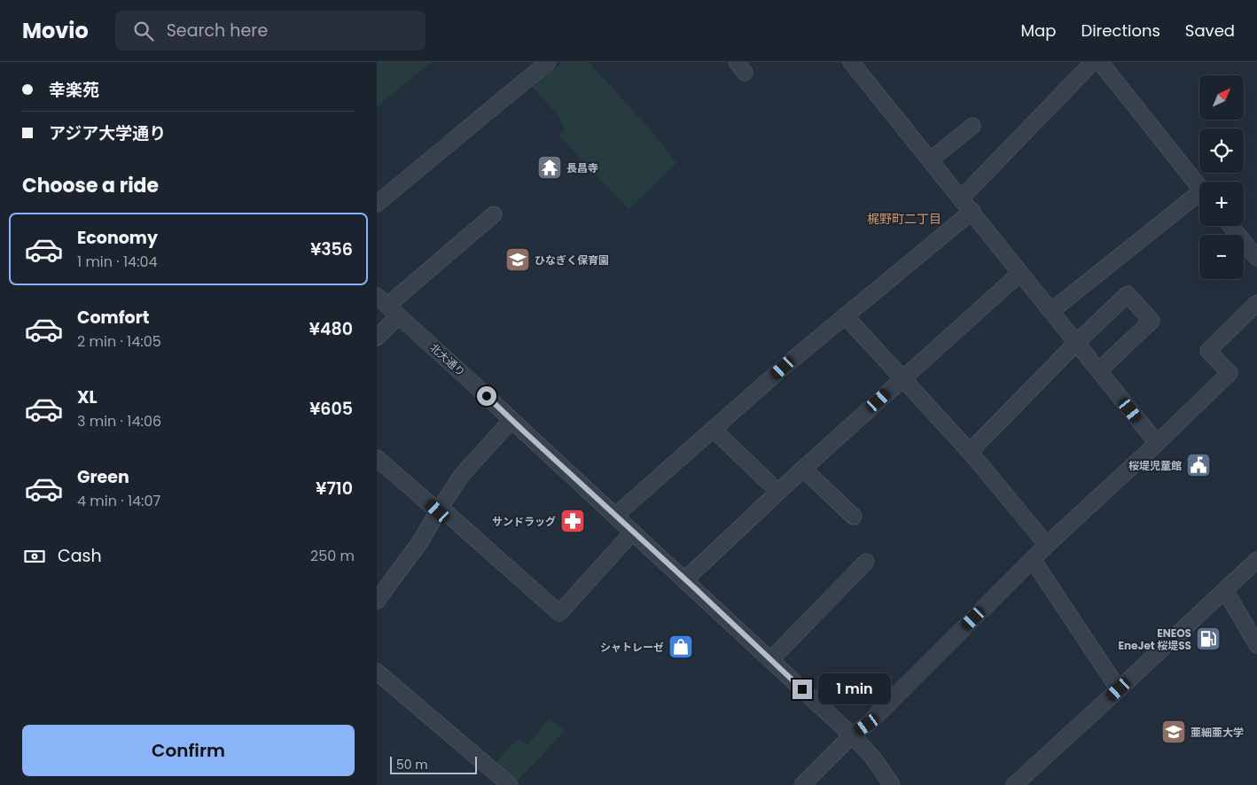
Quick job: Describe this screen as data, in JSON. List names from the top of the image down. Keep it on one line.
{"streets":{"street":["北大通り"]},"districts":["梶野町二丁目"],"places":{"temple":["長昌寺"],"school or university":["ひなぎく保育園","亜細亜大学"],"public building":["桜堤児童館"],"pharmacy":["サンドラッグ"],"fuel station":["ENEOS EneJet 桜堤SS"],"shop":["シャトレーゼ"]},"scale_bar":"50 m","north":"top right","page":{"header":"Movio","search":"Search here","nav":["Map","Directions","Saved"],"banner":["幸楽苑","アジア大学通り"],"map_buttons":["+","−"],"heading":"Choose a ride","list":[{"name":"Economy","note":"1 min · 14:04","value":"¥356"},{"name":"Comfort","note":"2 min · 14:05","value":"¥480"},{"name":"XL","note":"3 min · 14:06","value":"¥605"},{"name":"Green","note":"4 min · 14:07","value":"¥710"}],"pay":["Cash","250 m"],"bubble":"1 min","buttons":"Confirm","scale":"50 m"}}
